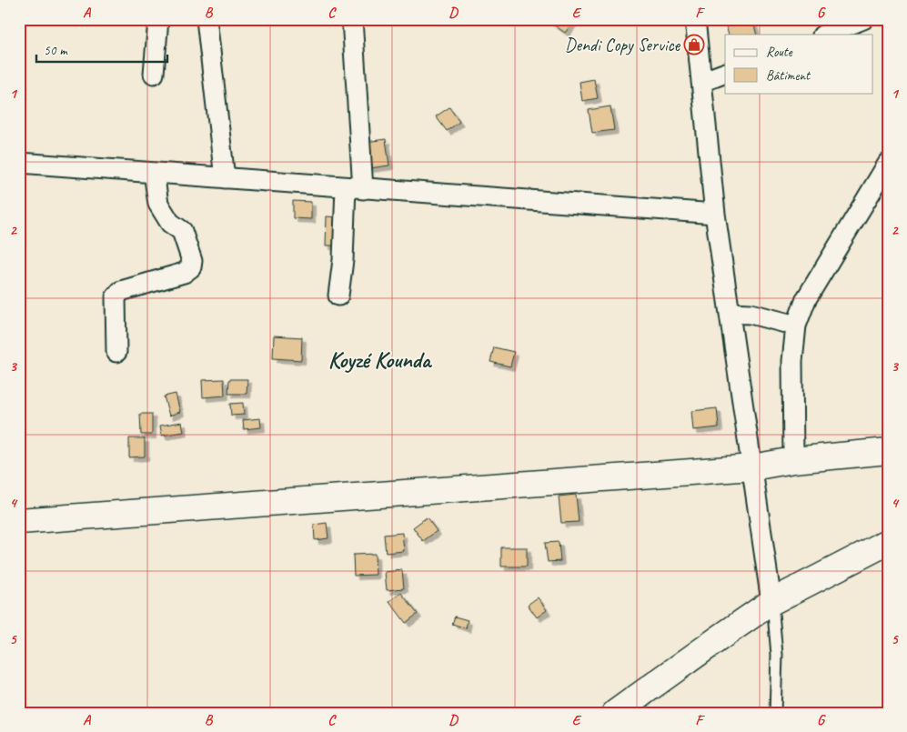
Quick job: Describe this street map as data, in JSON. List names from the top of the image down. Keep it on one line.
{"districts":["Koyzé Kounda"],"places":{"shop":["Dendi Copy Service"]},"legend":["Route","Bâtiment"],"scale_bar":"50 m","grid":{"columns":["A","B","C","D","E","F","G"],"rows":["1","2","3","4","5"]}}
